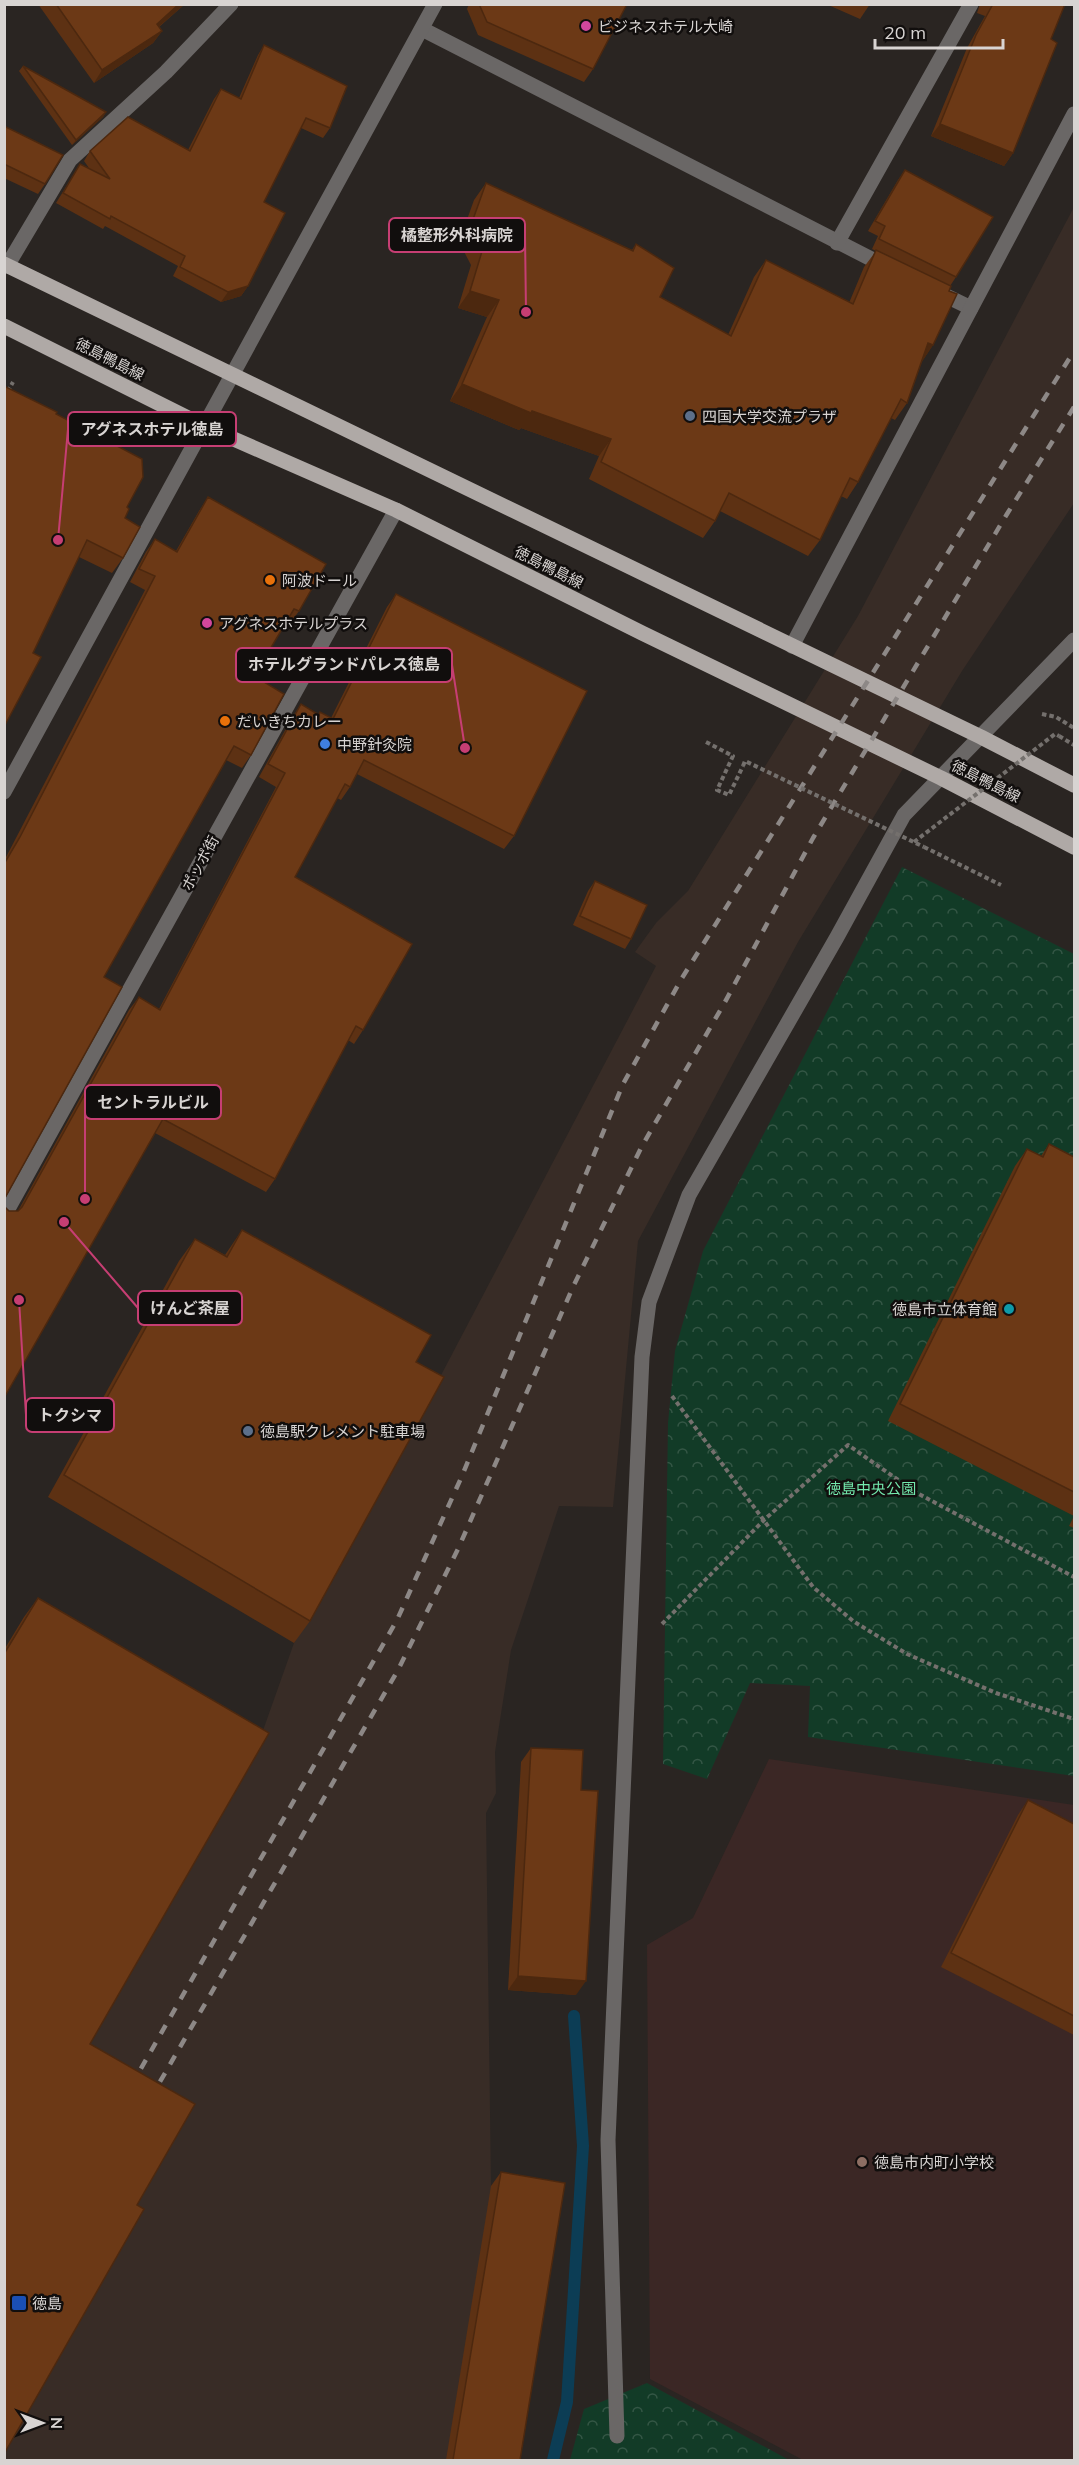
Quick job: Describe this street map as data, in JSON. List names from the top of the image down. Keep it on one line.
{"streets":{"main road":["徳島鴨島線"],"street":["ポッポ街"]},"crossings":[["徳島鴨島線","ポッポ街"]],"parks":["徳島中央公園"],"places":{"other":["ビジネスホテル大崎","橘整形外科病院","四国大学交流プラザ","アグネスホテル徳島","阿波ドール","アグネスホテルプラス","だいきちカレー","中野針灸院","ホテルグランドパレス徳島","セントラルビル","けんど茶屋","トクシマ","徳島市立体育館","徳島駅クレメント駐車場","徳島市内町小学校"],"transit":["徳島"]},"scale_bar":"20 m","north":"right"}
